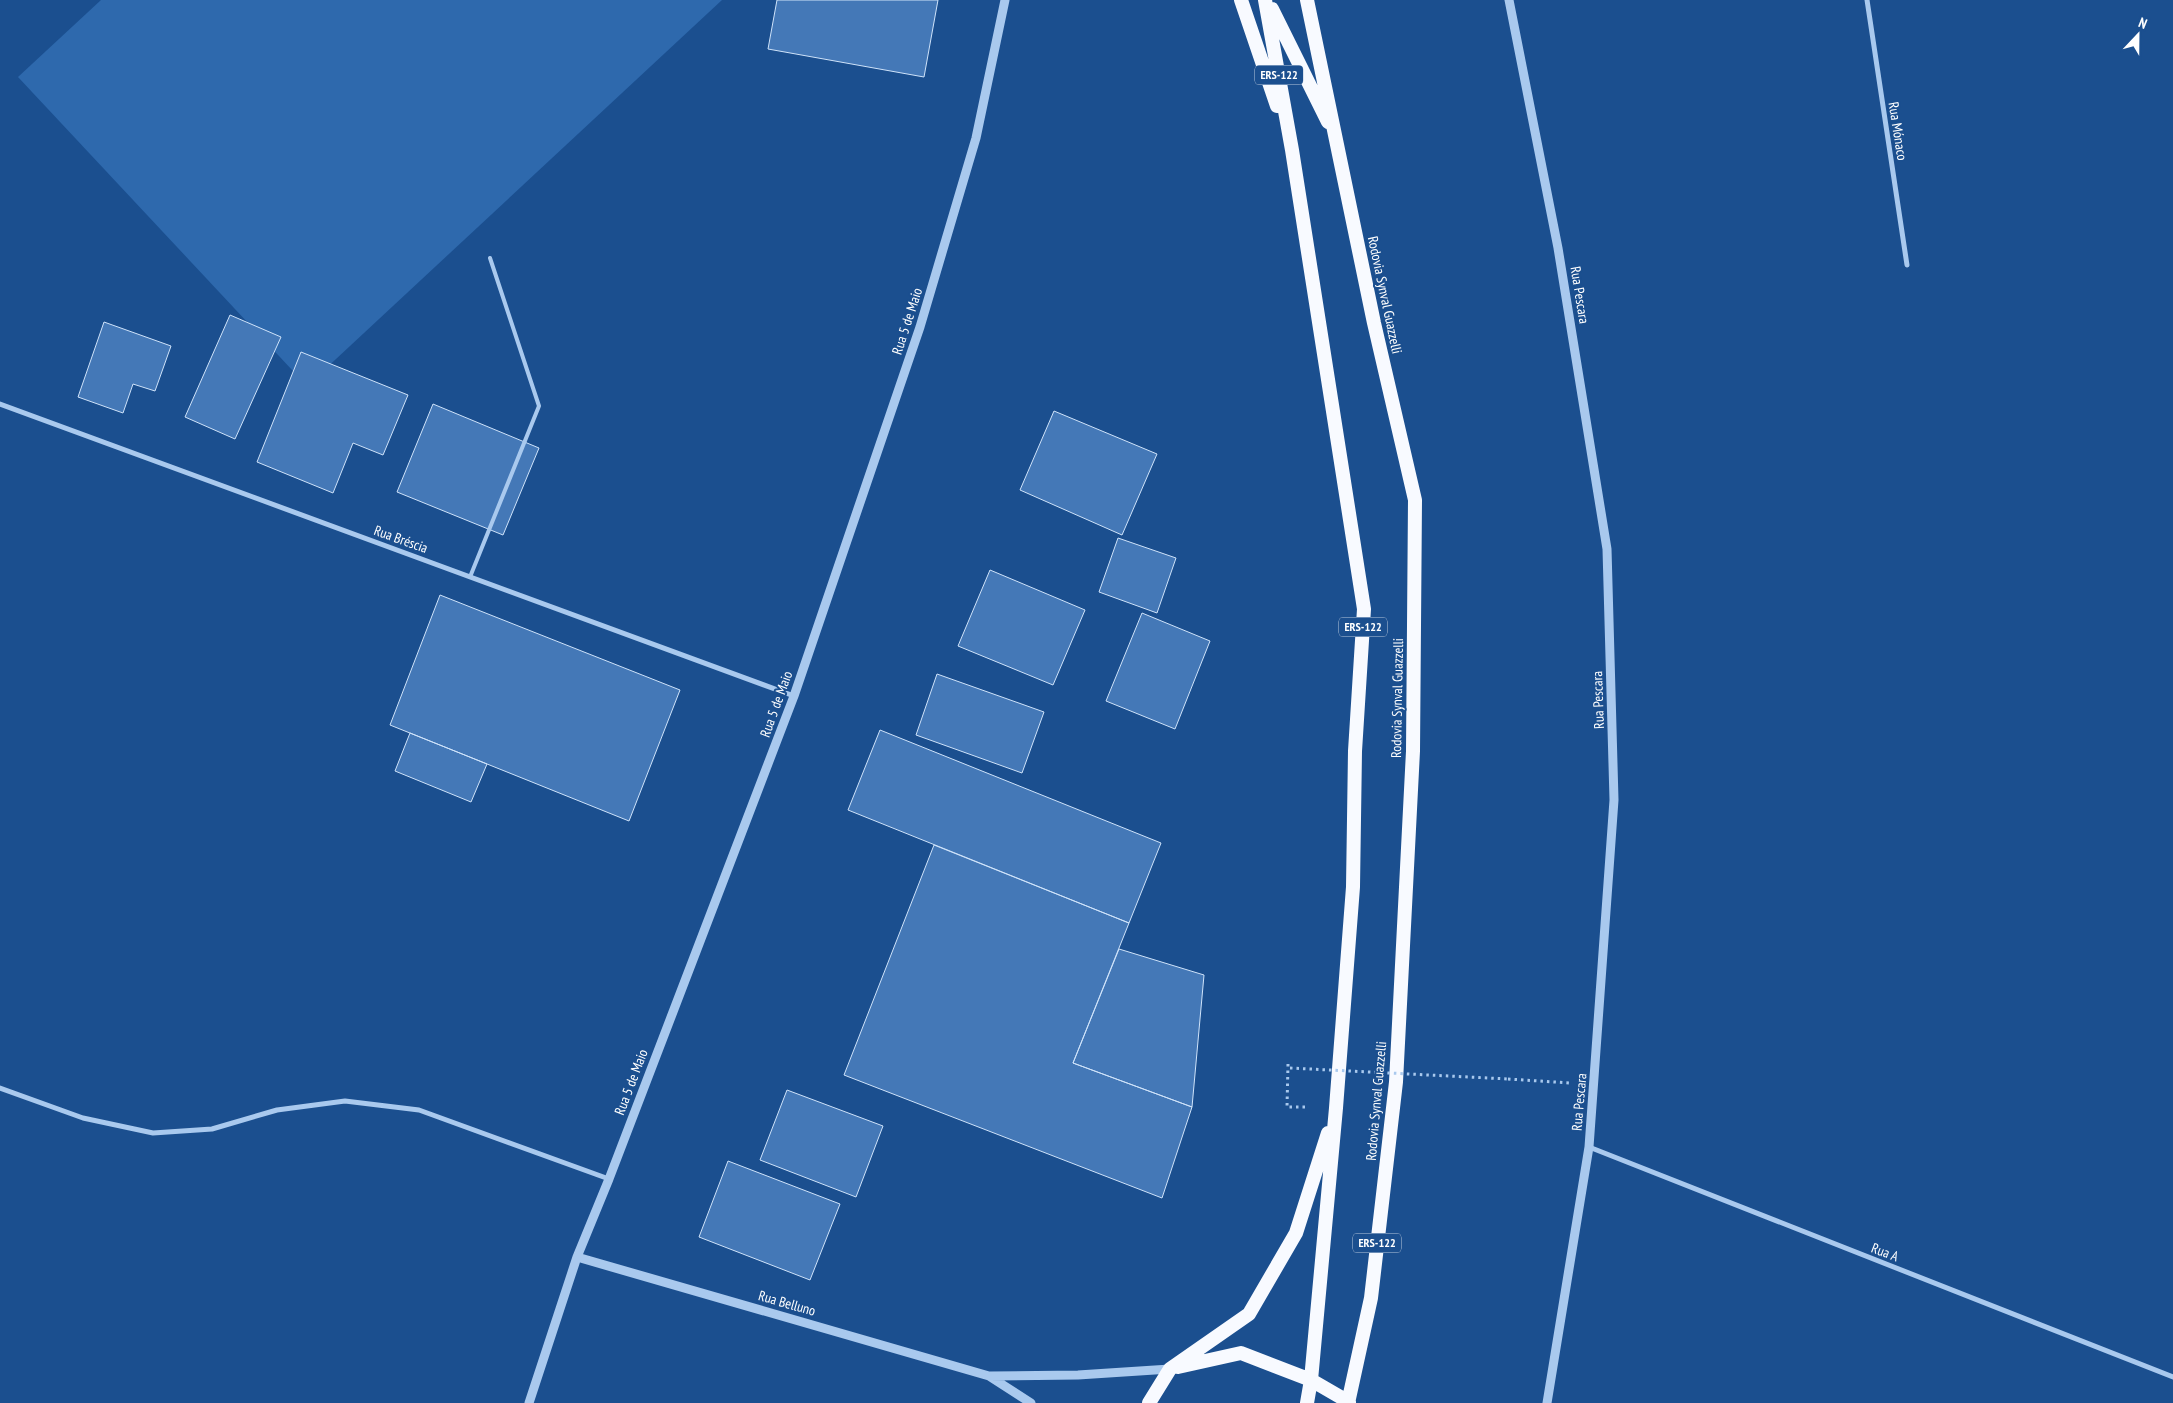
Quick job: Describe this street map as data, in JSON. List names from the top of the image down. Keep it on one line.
{"streets":{"highway":["ERS-122","Rodovia Synval Guazzelli"],"street":["Rua Mónaco","Rua Pescara","Rua 5 de Maio","Rua Bréscia","Rua A","Rua Belluno"]},"crossings":[["Rua Pescara","Rua A"],["Rua 5 de Maio","Rua Bréscia"],["Rua 5 de Maio","Rua Belluno"]],"north":"top"}
